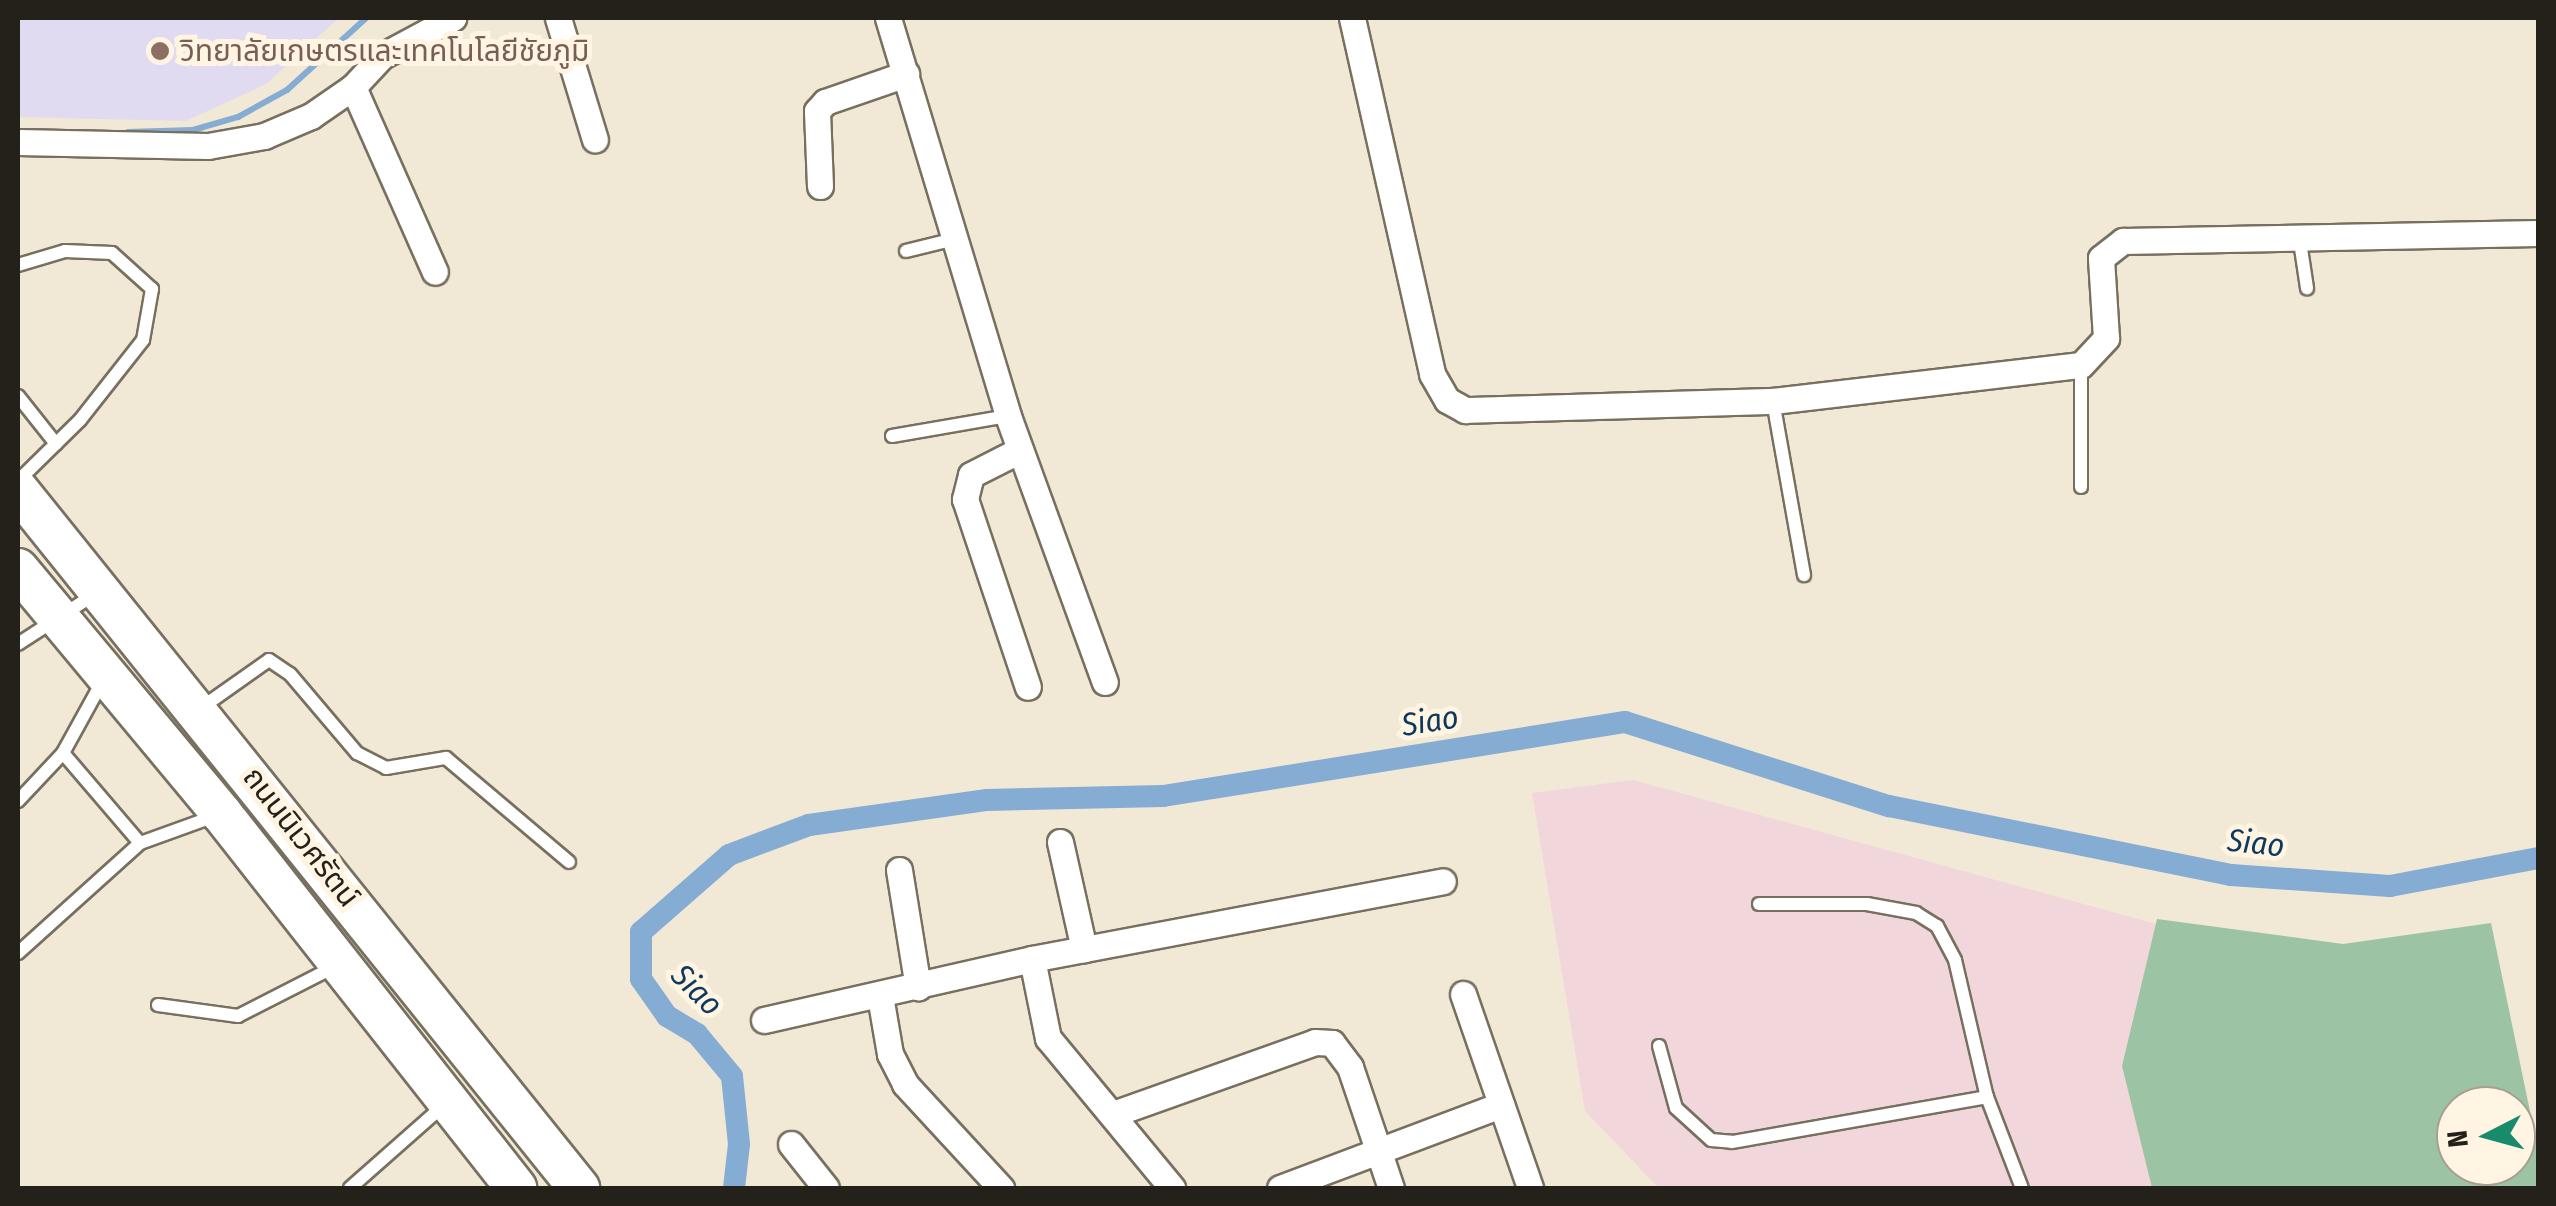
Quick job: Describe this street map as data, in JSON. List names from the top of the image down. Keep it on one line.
{"streets":{"main road":["ถนนนิเวศรัตน์"]},"water":["Siao"],"places":["วิทยาลัยเกษตรและเทคโนโลยีชัยภูมิ"],"north":"left"}
